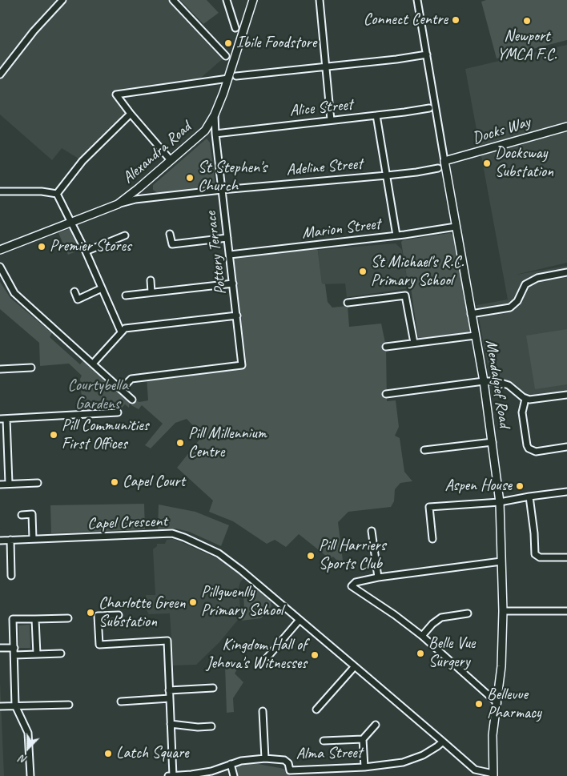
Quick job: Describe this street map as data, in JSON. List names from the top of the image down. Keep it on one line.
{"streets":{"street":["Alice Street","Docks Way","Alexandra Road","Adeline Street","Marion Street","Pottery Terrace","Mendalgief Road","Capel Crescent","Alma Street"]},"crossings":[["Alice Street","Pottery Terrace"],["Docks Way","Mendalgief Road"],["Alexandra Road","Adeline Street"],["Alexandra Road","Pottery Terrace"],["Adeline Street","Pottery Terrace"],["Marion Street","Pottery Terrace"],["Marion Street","Mendalgief Road"],["Mendalgief Road","Capel Crescent"],["Capel Crescent","Alma Street"]],"parks":["Courtybella Gardens"],"places":["Connect Centre","Newport YMCA F.C.","Ibile Foodstore","Docksway Substation","St Stephen's Church","Premier Stores","St Michael's R.C. Primary School","Pill Communities First Offices","Pill Millennium Centre","Capel Court","Aspen House","Pill Harriers Sports Club","Pillgwenlly Primary School","Charlotte Green Substation","Belle Vue Surgery","Kingdom Hall of Jehova's Witnesses","Bellevue Pharmacy","Latch Square"],"north":"bottom"}
